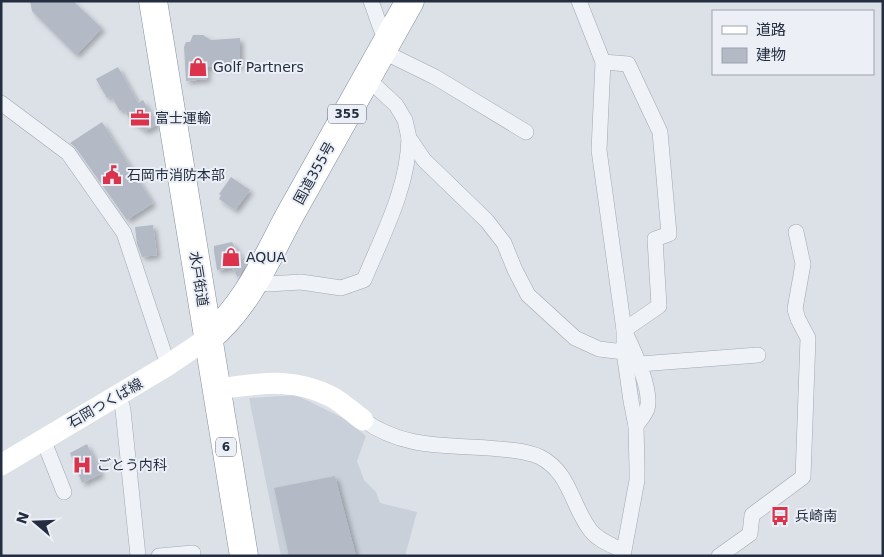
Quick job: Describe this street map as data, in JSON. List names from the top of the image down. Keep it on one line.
{"streets":{"highway":["355","国道355号","水戸街道","6"],"main road":["石岡つくば線"]},"crossings":[["国道355号","水戸街道"],["国道355号","石岡つくば線"],["水戸街道","石岡つくば線"]],"places":{"shop":["Golf Partners","AQUA"],"office":["富士運輸"],"public building":["石岡市消防本部"],"hospital":["ごとう内科"],"bus stop":["兵崎南"]},"legend":["道路","建物"],"north":"left"}
